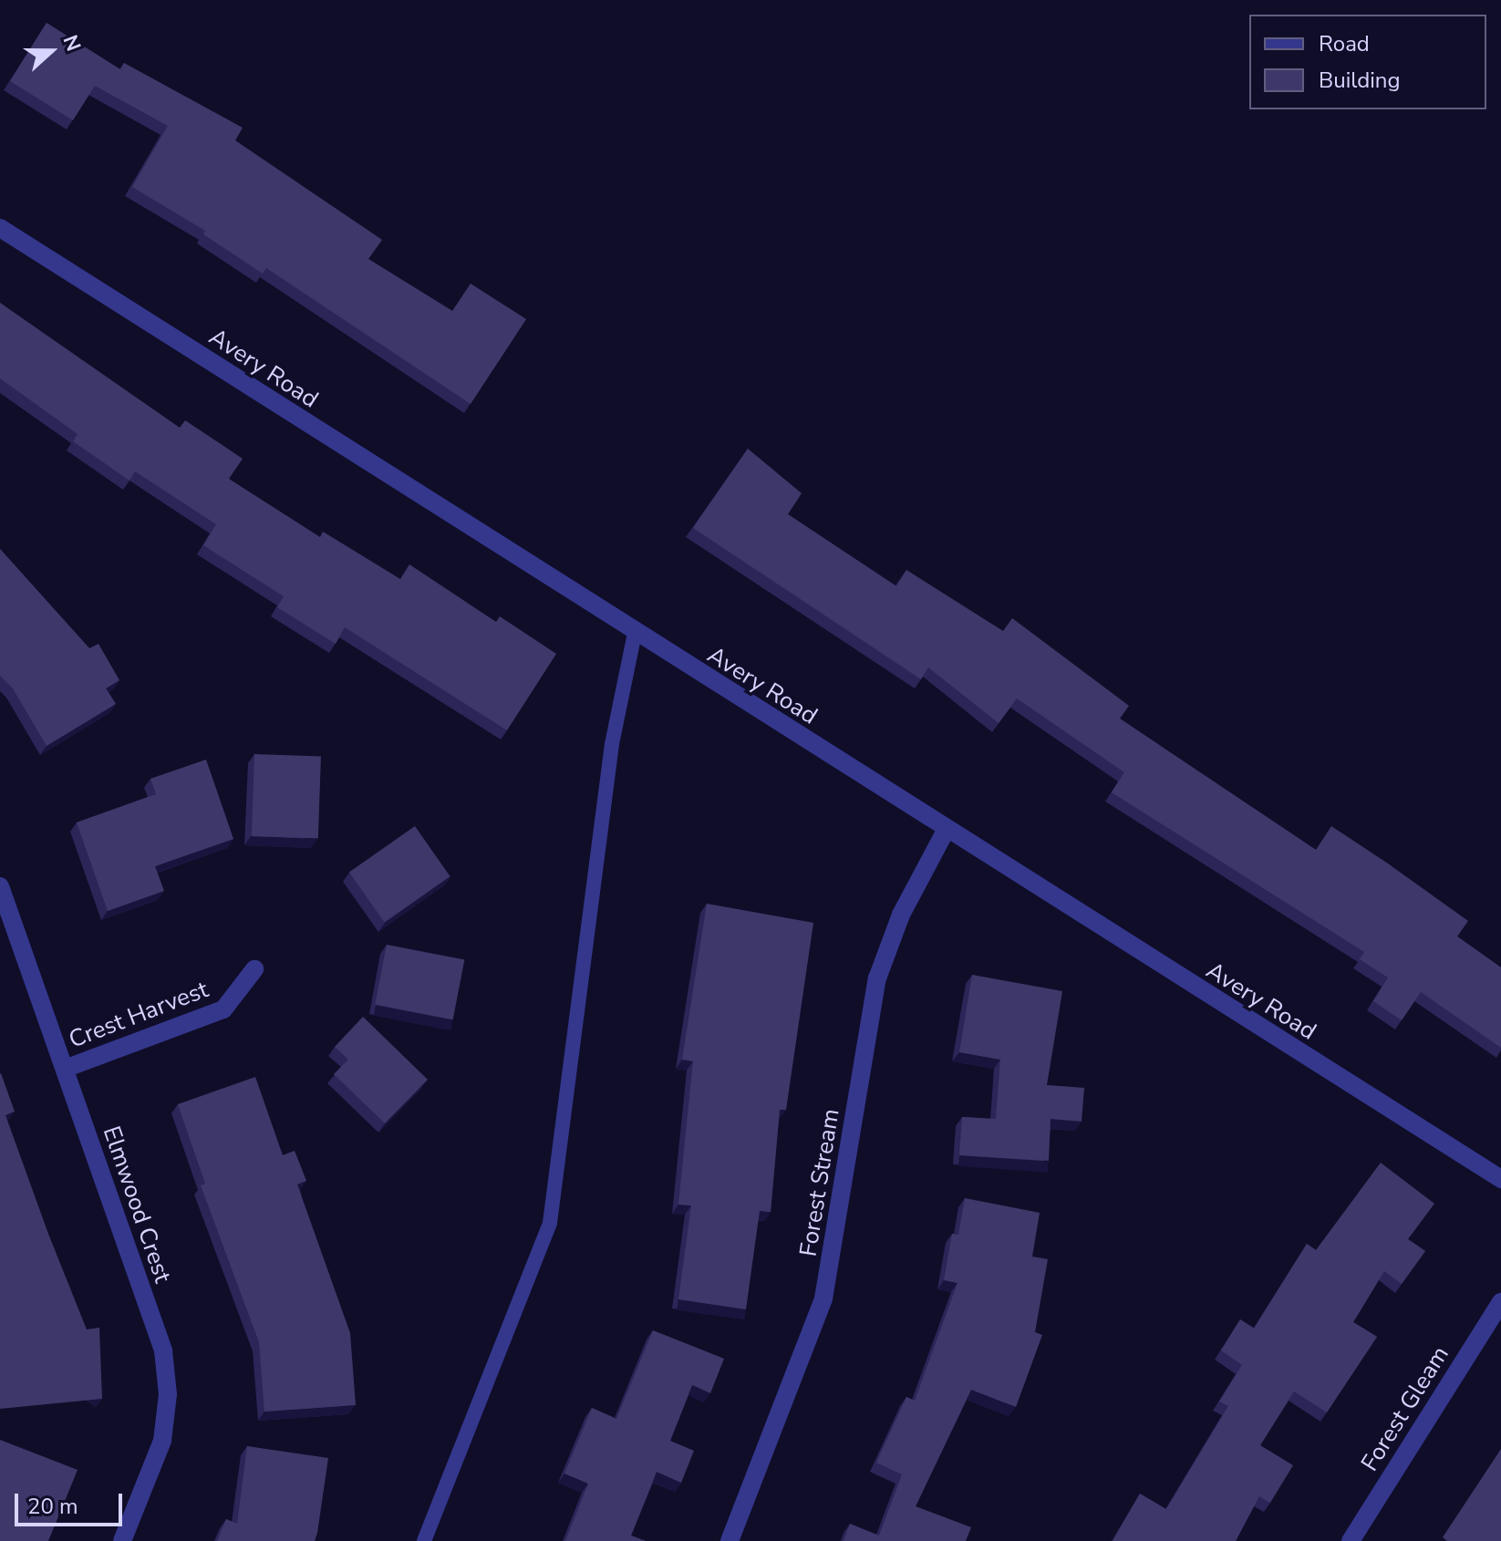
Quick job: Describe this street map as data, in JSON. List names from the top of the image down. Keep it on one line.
{"streets":{"street":["Avery Road","Crest Harvest","Forest Stream","Elmwood Crest","Forest Gleam"]},"crossings":[["Avery Road","Forest Stream"],["Crest Harvest","Elmwood Crest"]],"legend":["Road","Building"],"scale_bar":"20 m","north":"right"}
